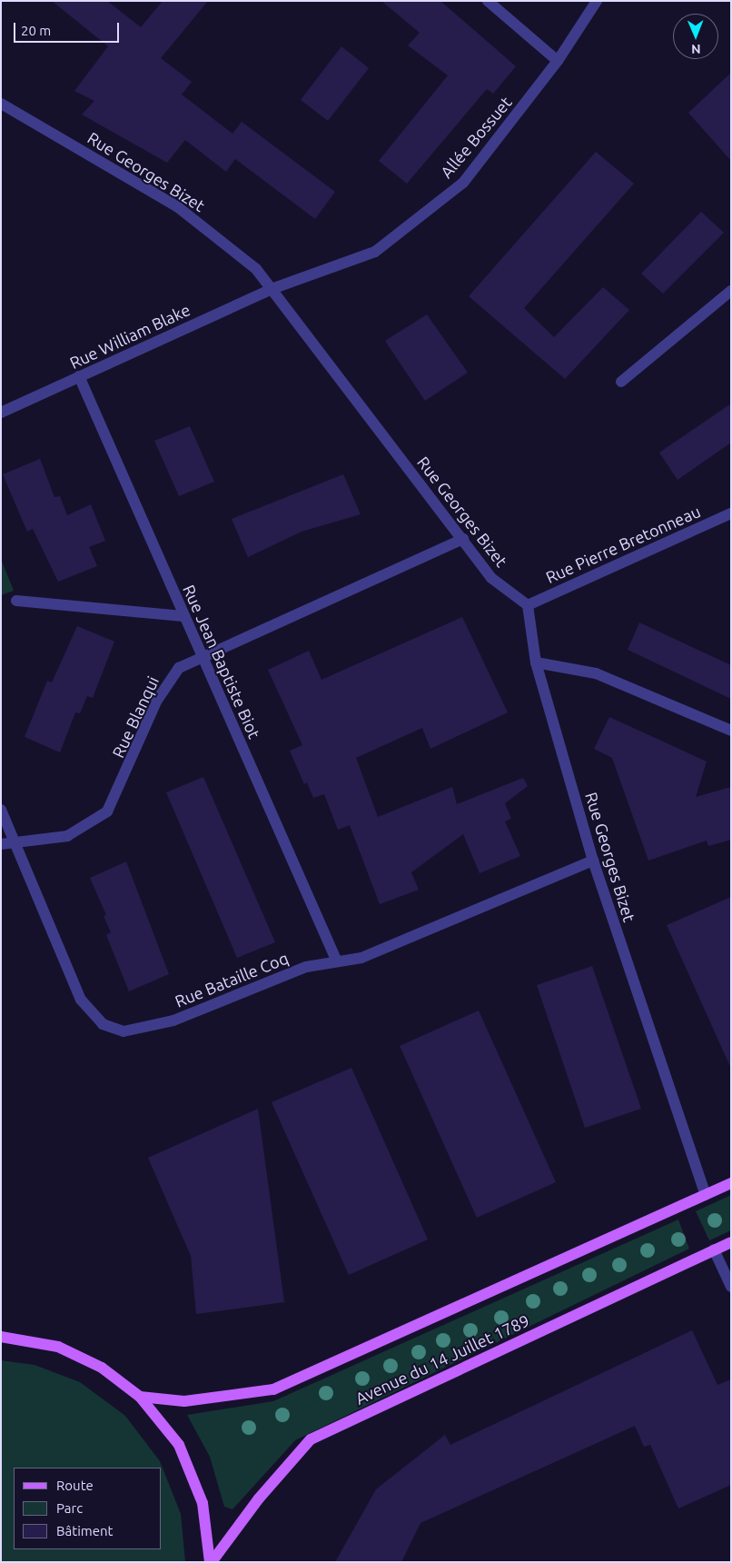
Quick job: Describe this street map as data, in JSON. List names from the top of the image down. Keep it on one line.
{"streets":{"main road":["Avenue du 14 Juillet 1789"],"street":["Allée Bossuet","Rue Georges Bizet","Rue William Blake","Rue Pierre Bretonneau","Rue Jean Baptiste Biot","Rue Blanqui","Rue Bataille Coq"]},"crossings":[["Allée Bossuet","Rue Georges Bizet"],["Allée Bossuet","Rue William Blake"],["Rue Georges Bizet","Rue William Blake"],["Rue Georges Bizet","Rue Pierre Bretonneau"],["Rue Georges Bizet","Rue Blanqui"],["Rue Georges Bizet","Rue Bataille Coq"],["Rue William Blake","Rue Jean Baptiste Biot"],["Rue Jean Baptiste Biot","Rue Blanqui"],["Rue Jean Baptiste Biot","Rue Bataille Coq"],["Rue Blanqui","Rue Bataille Coq"]],"legend":["Route","Parc","Bâtiment"],"scale_bar":"20 m","north":"bottom"}
